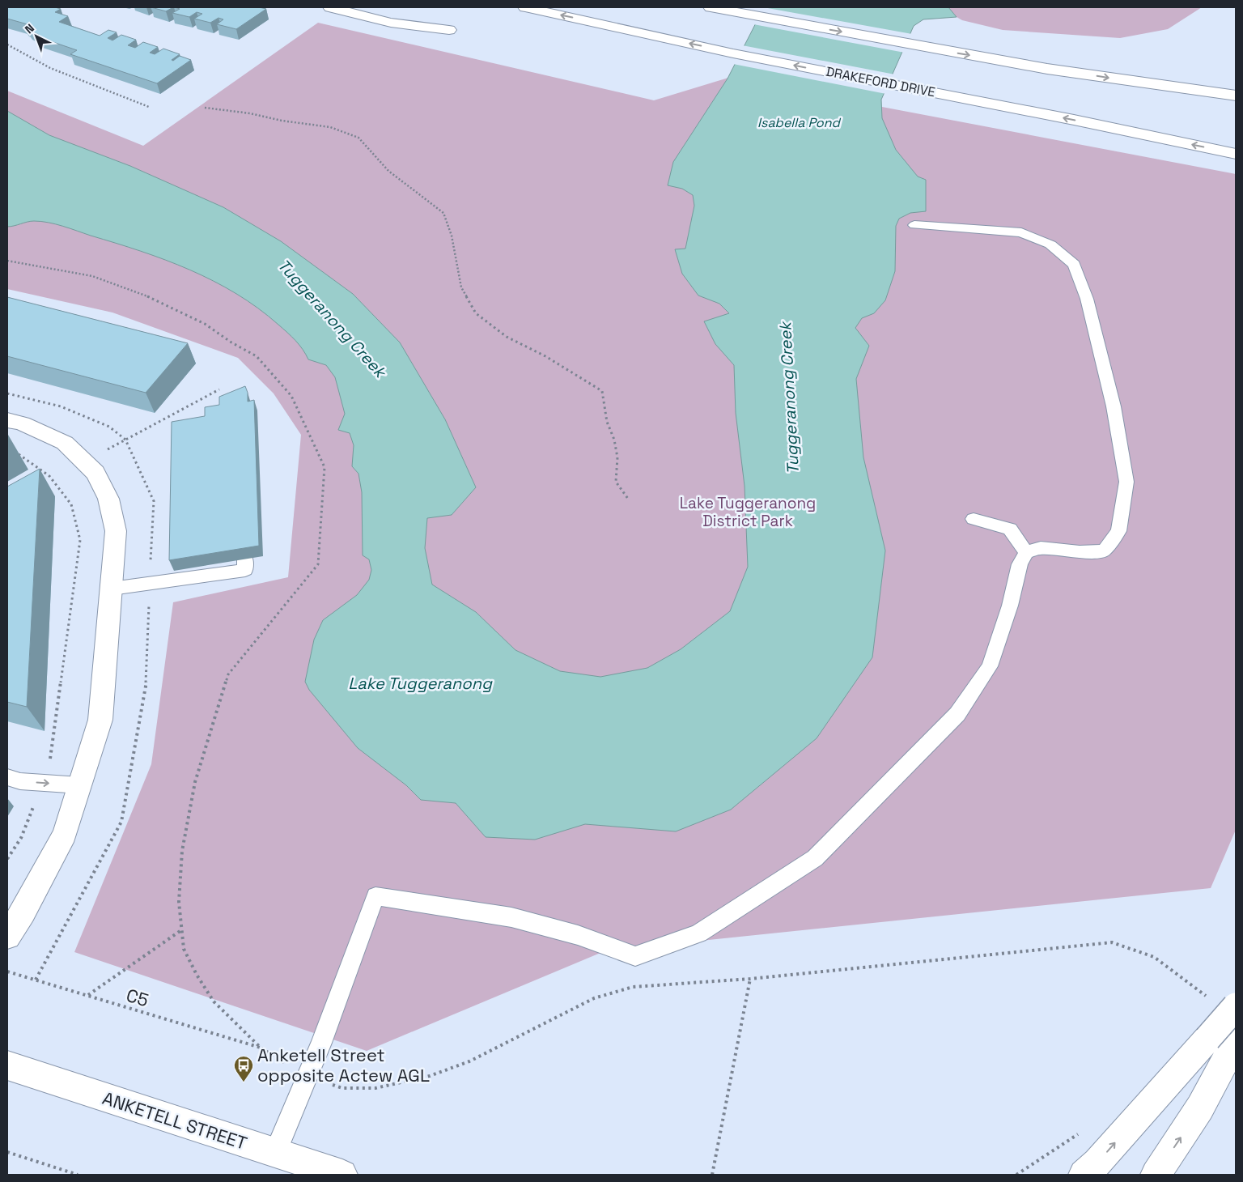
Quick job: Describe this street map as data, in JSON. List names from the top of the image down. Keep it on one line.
{"streets":{"main road":["DRAKEFORD DRIVE","ANKETELL STREET"],"path":["C5"]},"water":["Isabella Pond","Tuggeranong Creek","Lake Tuggeranong"],"parks":["Lake Tuggeranong District Park"],"places":{"bus stop":["Anketell Street opposite Actew AGL"]},"north":"top left"}
